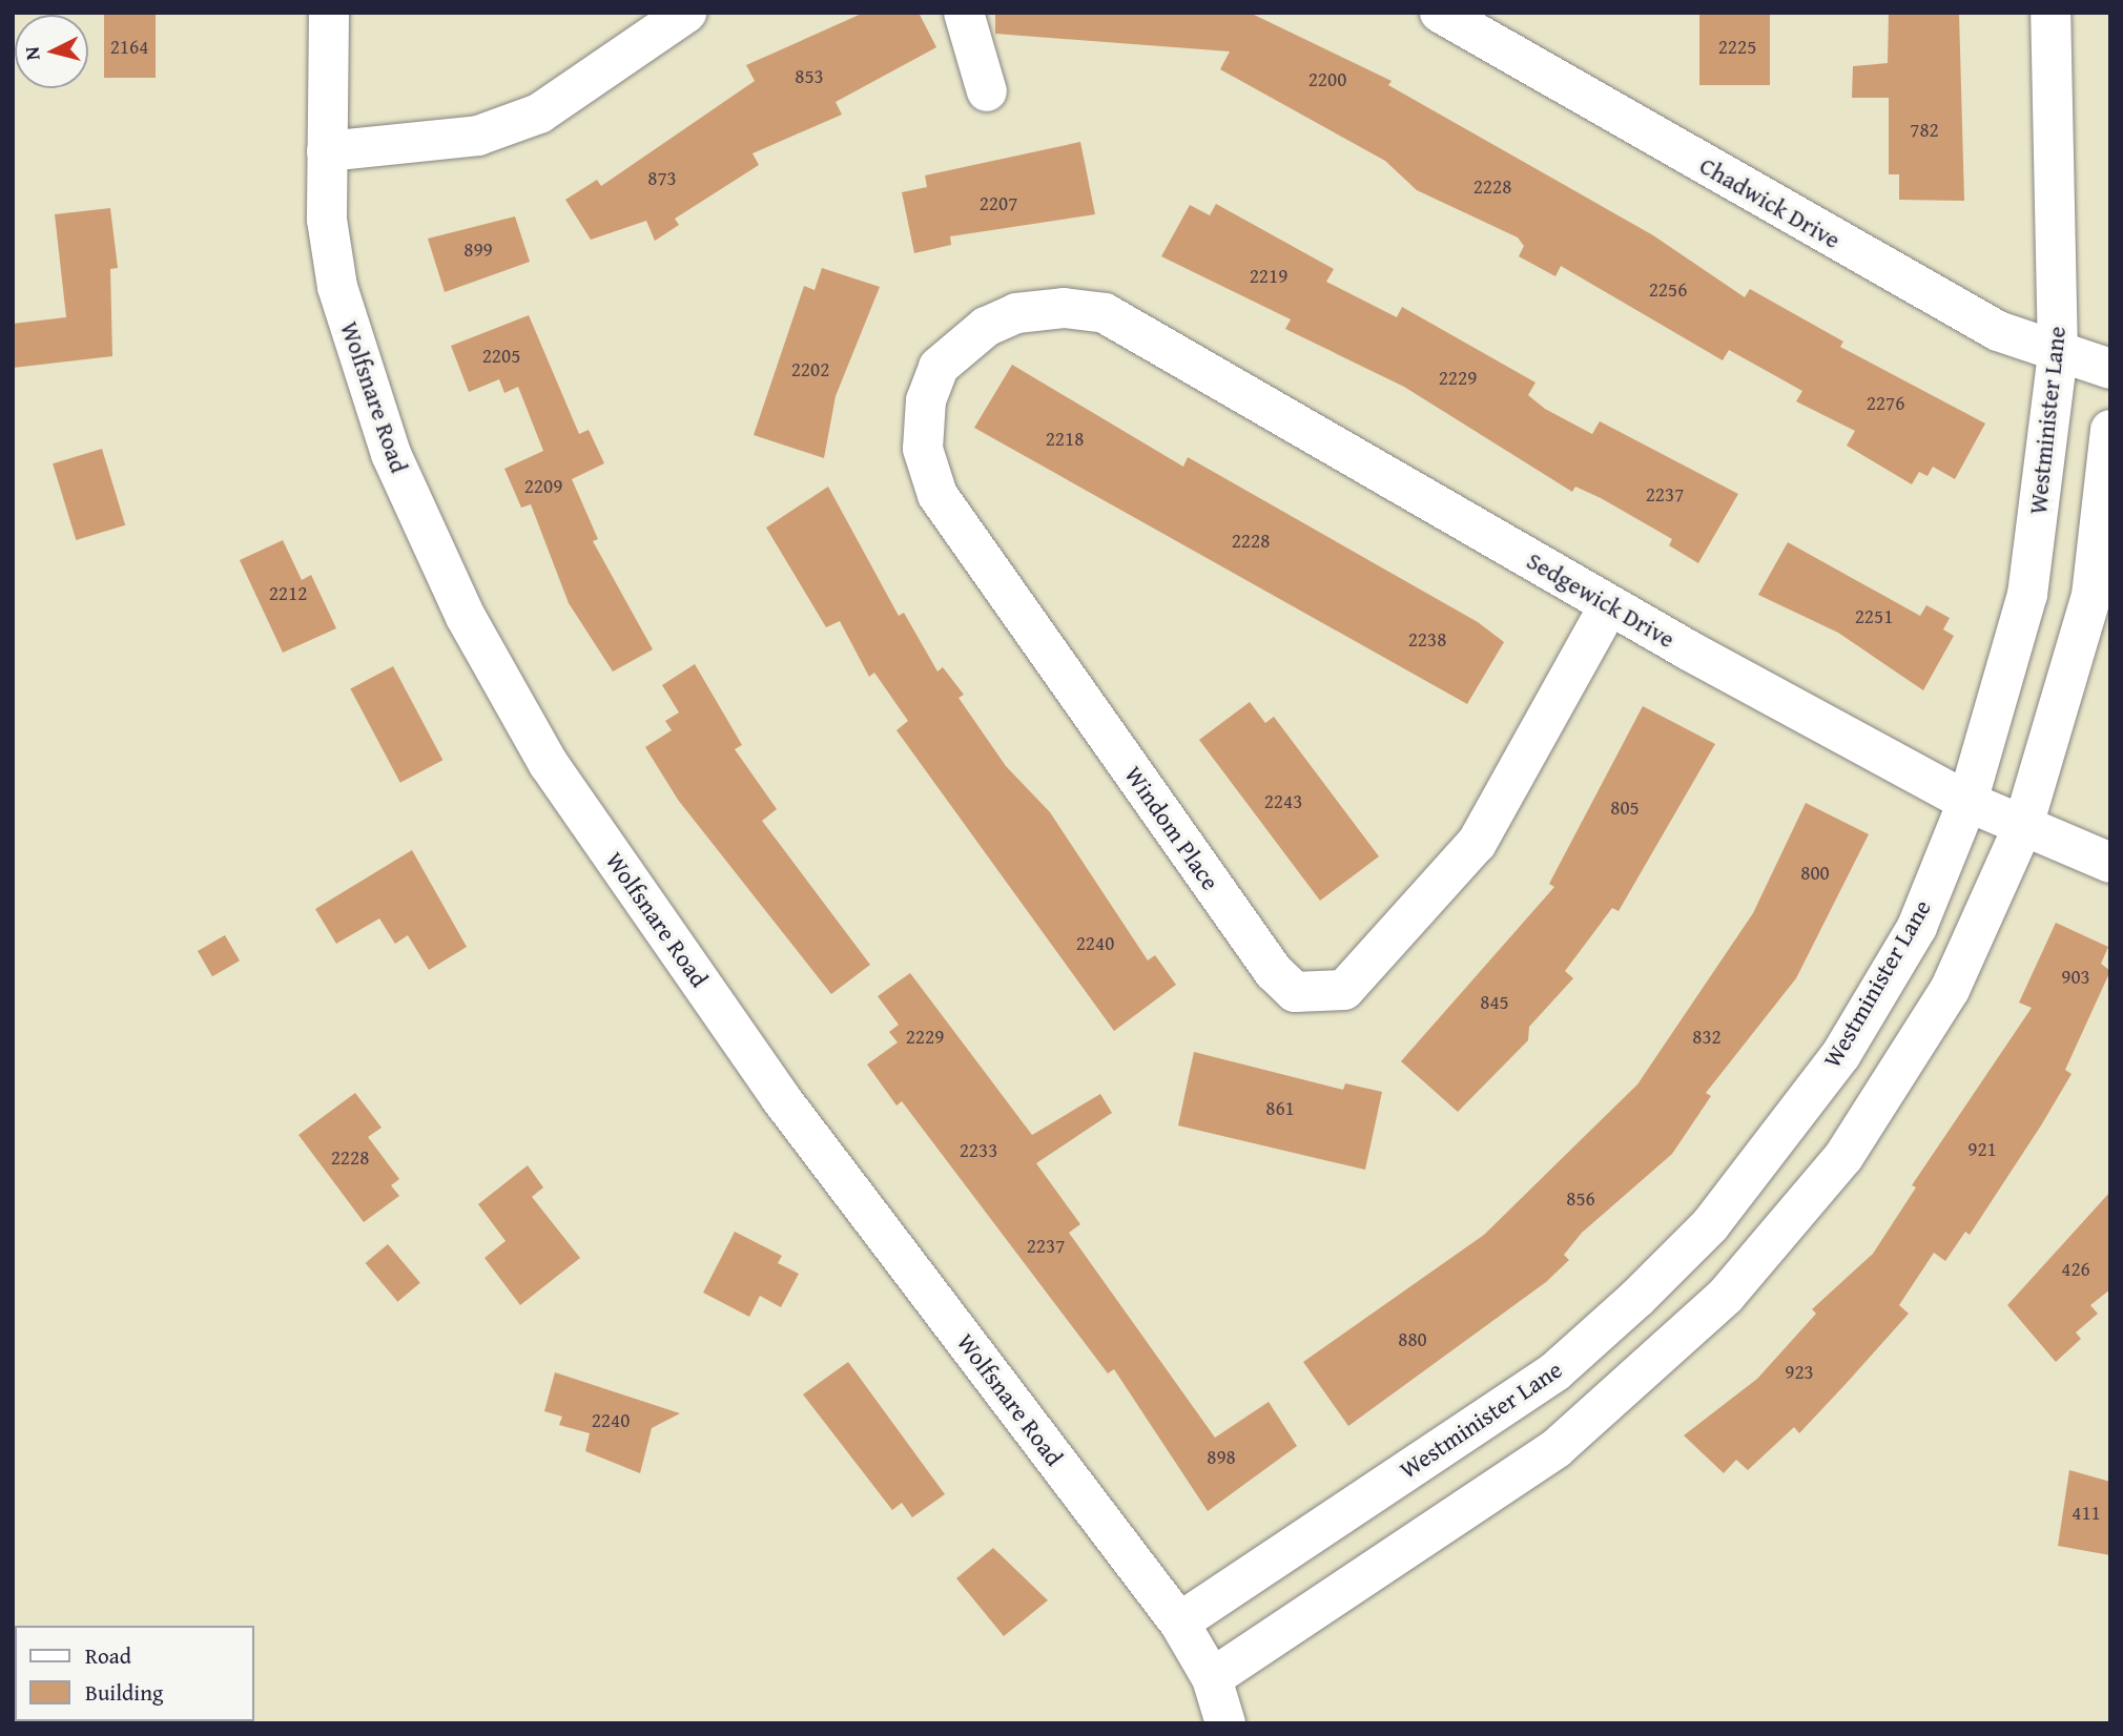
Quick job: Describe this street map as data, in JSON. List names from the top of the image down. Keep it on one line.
{"streets":{"street":["Chadwick Drive","Wolfsnare Road","Westminister Lane","Sedgewick Drive","Windom Place"]},"crossings":[["Chadwick Drive","Westminister Lane"],["Wolfsnare Road","Westminister Lane"],["Westminister Lane","Sedgewick Drive"],["Sedgewick Drive","Windom Place"]],"house_numbers":["2164","2225","853","2200","782","873","2228","2207","899","2219","2256","2205","2202","2229","2276","2218","2209","2237","2228","2212","2251","2238","2243","805","800","2240","903","845","2229","832","861","921","2233","2228","856","2237","426","880","923","2240","898","411"],"legend":["Road","Building"],"north":"left"}
